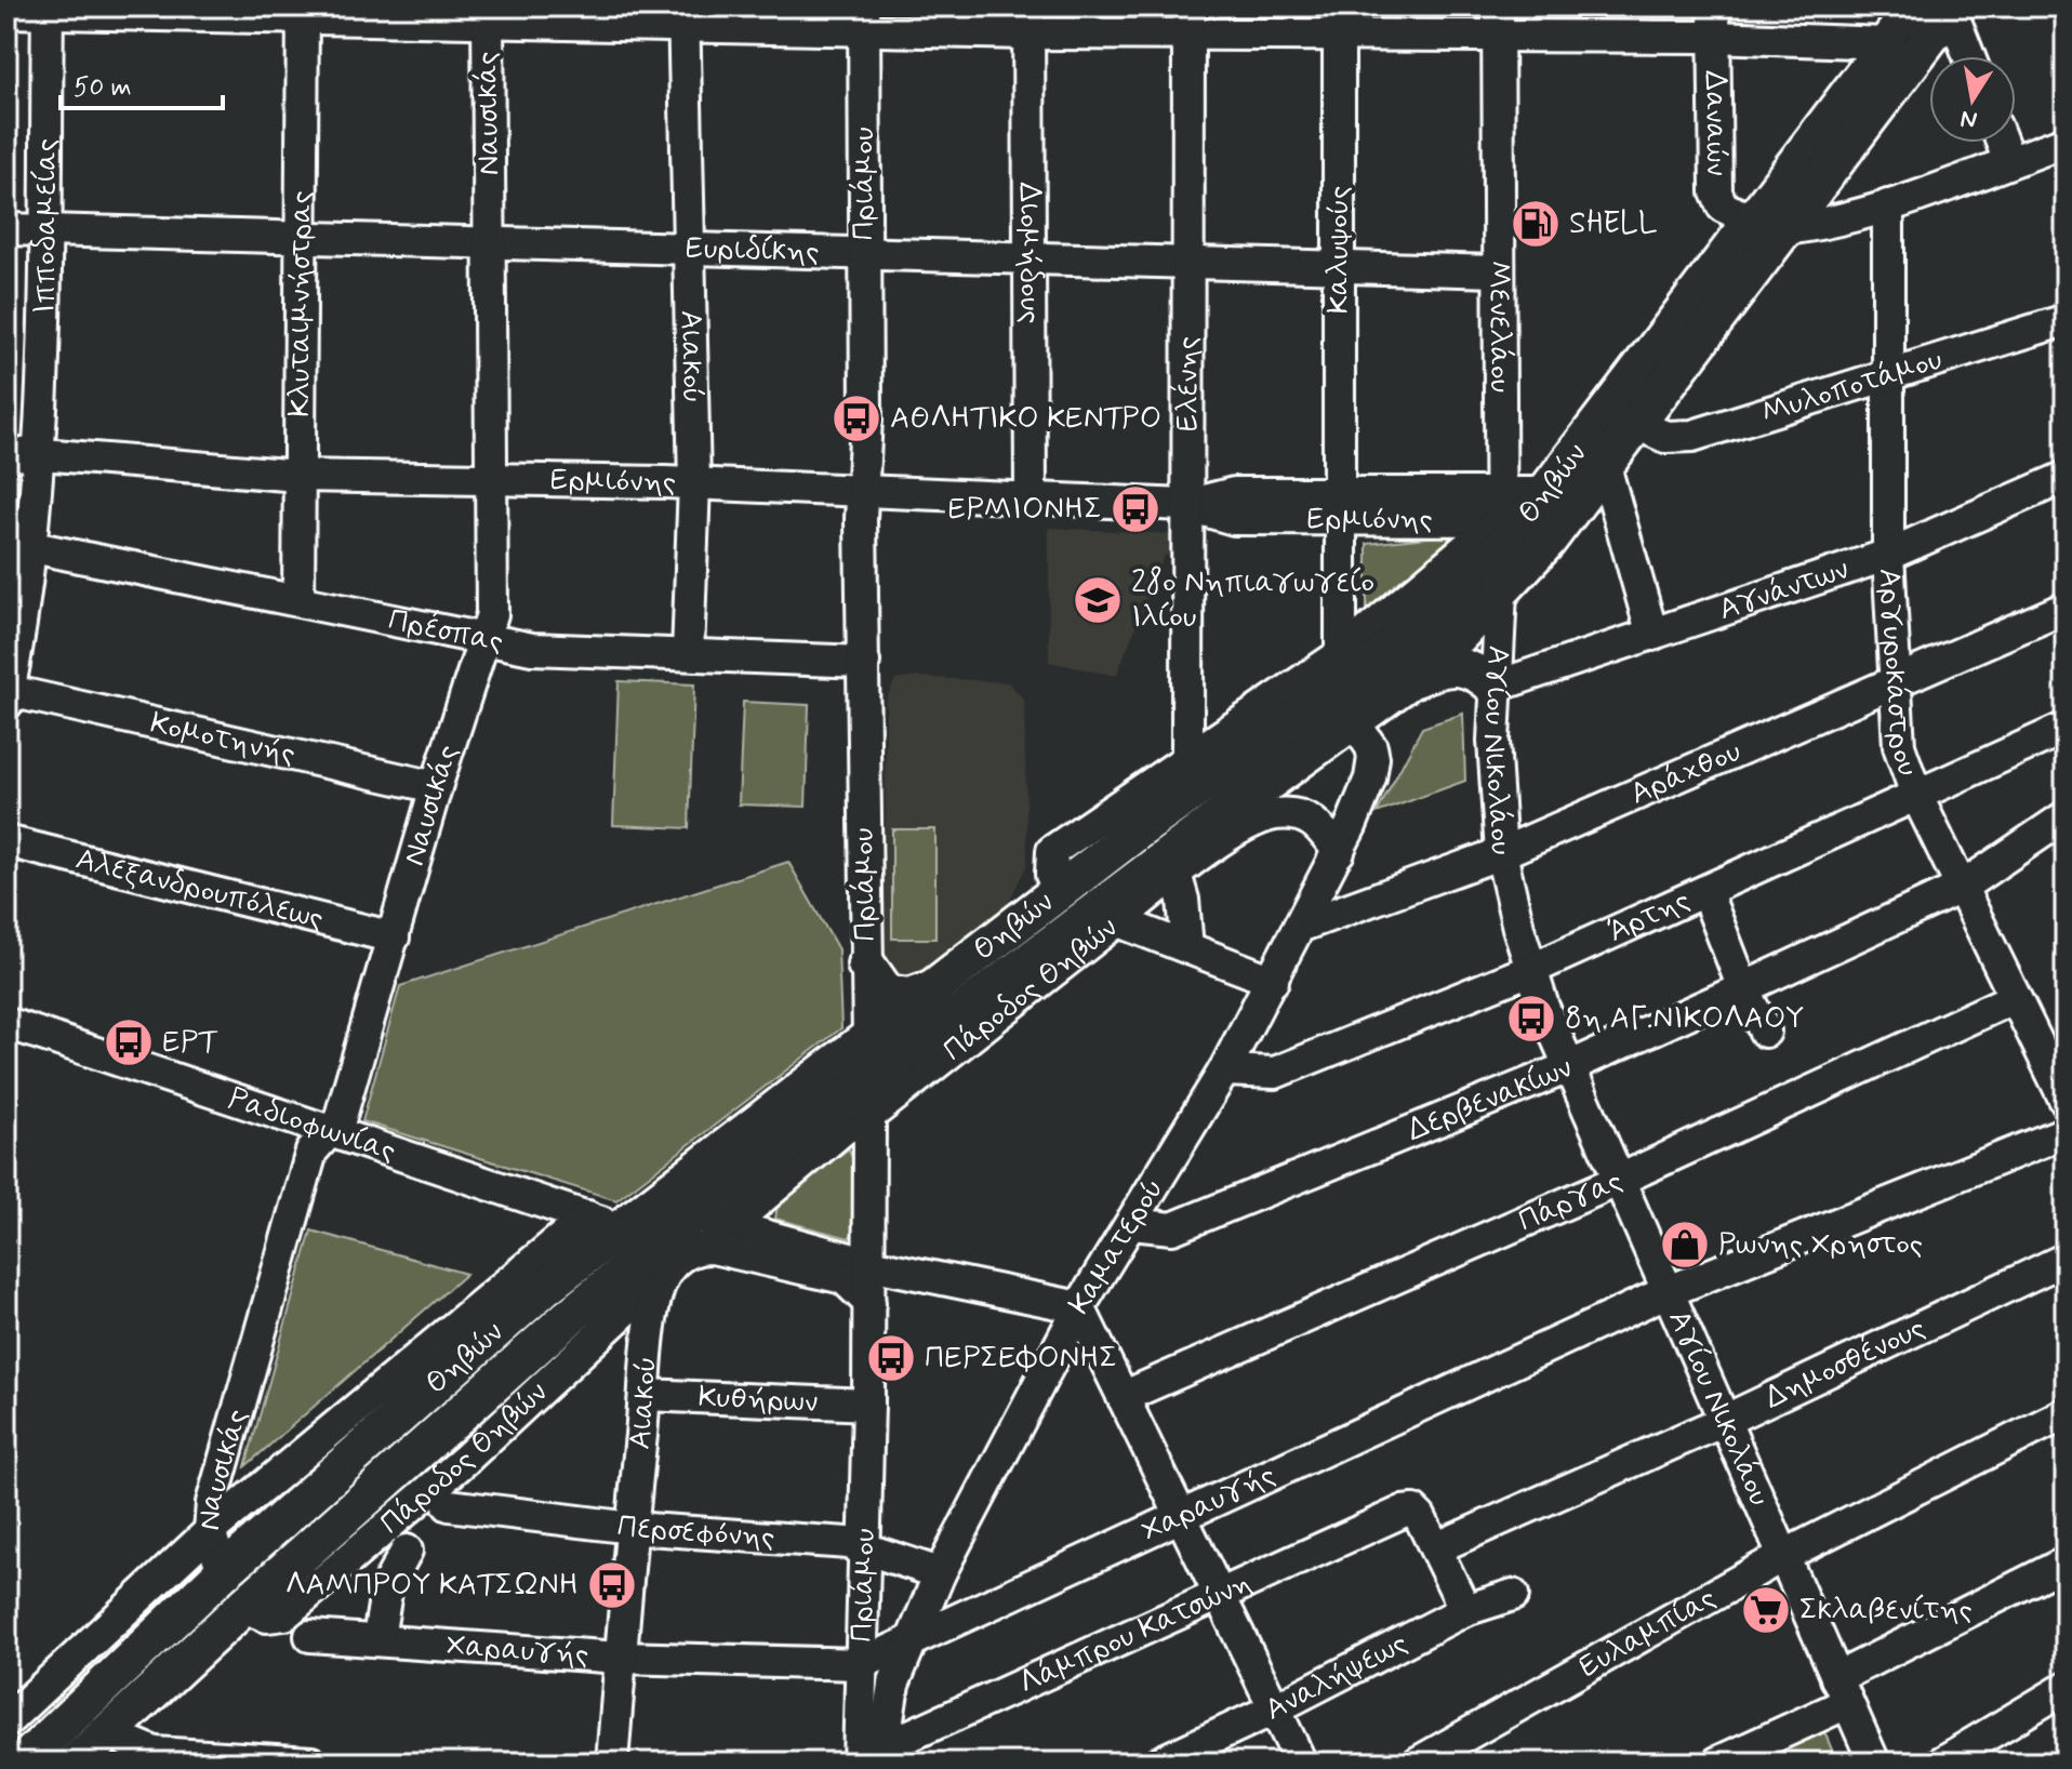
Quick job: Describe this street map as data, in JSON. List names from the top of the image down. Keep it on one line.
{"streets":{"main road":["Θηβών"],"street":["Ναυσικάς","Δαναών","Πριάμου","Ιπποδαμείας","Καλυψούς","Ευριδίκης","Διομήδους","Κλυταιμνήστρας","Μενελάου","Αιακού","Ελένης","Μυλοποτάμου","Ερμιόνης","Αγνάντων","Πρέσπας","Αργυροκάστρου","Κομοτηνής","Αγίου Νικολάου","Αράχθου","Αλεξανδρουπόλεως","Άρτης","Πάροδος Θηβών","Δερβενακίων","Ραδιοφωνίας","Πάργας","Καματερού","Δημοσθένους","Κυθήρων","Χαραυγής","Περσεφόνης","Ευλαμπίας","Λάμπρου Κατσώνη","Αναλήψεως"]},"crossings":[["Ναυσικάς","Ευριδίκης"],["Ναυσικάς","Ερμιόνης"],["Ναυσικάς","Θηβών"],["Ναυσικάς","Πρέσπας"],["Ναυσικάς","Κομοτηνής"],["Ναυσικάς","Αλεξανδρουπόλεως"],["Ναυσικάς","Ραδιοφωνίας"],["Δαναών","Θηβών"],["Πριάμου","Ευριδίκης"],["Πριάμου","Αιακού"],["Πριάμου","Ερμιόνης"],["Πριάμου","Θηβών"],["Πριάμου","Πρέσπας"],["Πριάμου","Καματερού"],["Πριάμου","Κυθήρων"],["Πριάμου","Χαραυγής"],["Πριάμου","Περσεφόνης"],["Πριάμου","Λάμπρου Κατσώνη"],["Ιπποδαμείας","Ευριδίκης"],["Ιπποδαμείας","Ερμιόνης"],["Ιπποδαμείας","Πρέσπας"],["Ιπποδαμείας","Κομοτηνής"],["Καλυψούς","Ευριδίκης"],["Καλυψούς","Ερμιόνης"],["Καλυψούς","Πάροδος Θηβών"],["Ευριδίκης","Διομήδους"],["Ευριδίκης","Κλυταιμνήστρας"],["Ευριδίκης","Μενελάου"],["Ευριδίκης","Αιακού"],["Ευριδίκης","Ελένης"],["Διομήδους","Ερμιόνης"],["Κλυταιμνήστρας","Ερμιόνης"],["Κλυταιμνήστρας","Πρέσπας"],["Μενελάου","Ερμιόνης"],["Μενελάου","Θηβών"],["Μενελάου","Πάροδος Θηβών"],["Αιακού","Ερμιόνης"],["Αιακού","Πρέσπας"],["Αιακού","Κυθήρων"],["Αιακού","Χαραυγής"],["Αιακού","Περσεφόνης"],["Ελένης","Ερμιόνης"],["Ελένης","Πάροδος Θηβών"],["Μυλοποτάμου","Θηβών"],["Μυλοποτάμου","Αργυροκάστρου"],["Ερμιόνης","Θηβών"],["Ερμιόνης","Πάροδος Θηβών"],["Θηβών","Αγίου Νικολάου"],["Θηβών","Πάροδος Θηβών"],["Θηβών","Ραδιοφωνίας"],["Θηβών","Καματερού"],["Αγνάντων","Αργυροκάστρου"],["Αγνάντων","Αγίου Νικολάου"],["Αργυροκάστρου","Αράχθου"],["Αργυροκάστρου","Άρτης"],["Αργυροκάστρου","Δερβενακίων"],["Αργυροκάστρου","Πάργας"],["Αγίου Νικολάου","Αράχθου"],["Αγίου Νικολάου","Άρτης"],["Αγίου Νικολάου","Δερβενακίων"],["Αγίου Νικολάου","Πάργας"],["Αγίου Νικολάου","Δημοσθένους"],["Αγίου Νικολάου","Χαραυγής"],["Αγίου Νικολάου","Ευλαμπίας"],["Αράχθου","Καματερού"],["Άρτης","Καματερού"],["Πάροδος Θηβών","Καματερού"],["Δερβενακίων","Καματερού"],["Καματερού","Χαραυγής"],["Καματερού","Περσεφόνης"],["Καματερού","Λάμπρου Κατσώνη"],["Δημοσθένους","Λάμπρου Κατσώνη"]],"places":{"fuel station":["SHELL"],"bus stop":["ΑΘΛΗΤΙΚΟ ΚΕΝΤΡΟ","ΕΡΜΙΟΝΗΣ","8η ΑΓ.ΝΙΚΟΛΑΟΥ","ΕΡΤ","ΠΕΡΣΕΦΟΝΗΣ","ΛΑΜΠΡΟΥ ΚΑΤΣΩΝΗ"],"school or university":["28ο Νηπιαγωγείο Ιλίου"],"shop":["Ρωνης Χρηστος"],"supermarket":["Σκλαβενίτης"]},"scale_bar":"50 m","north":"bottom"}
